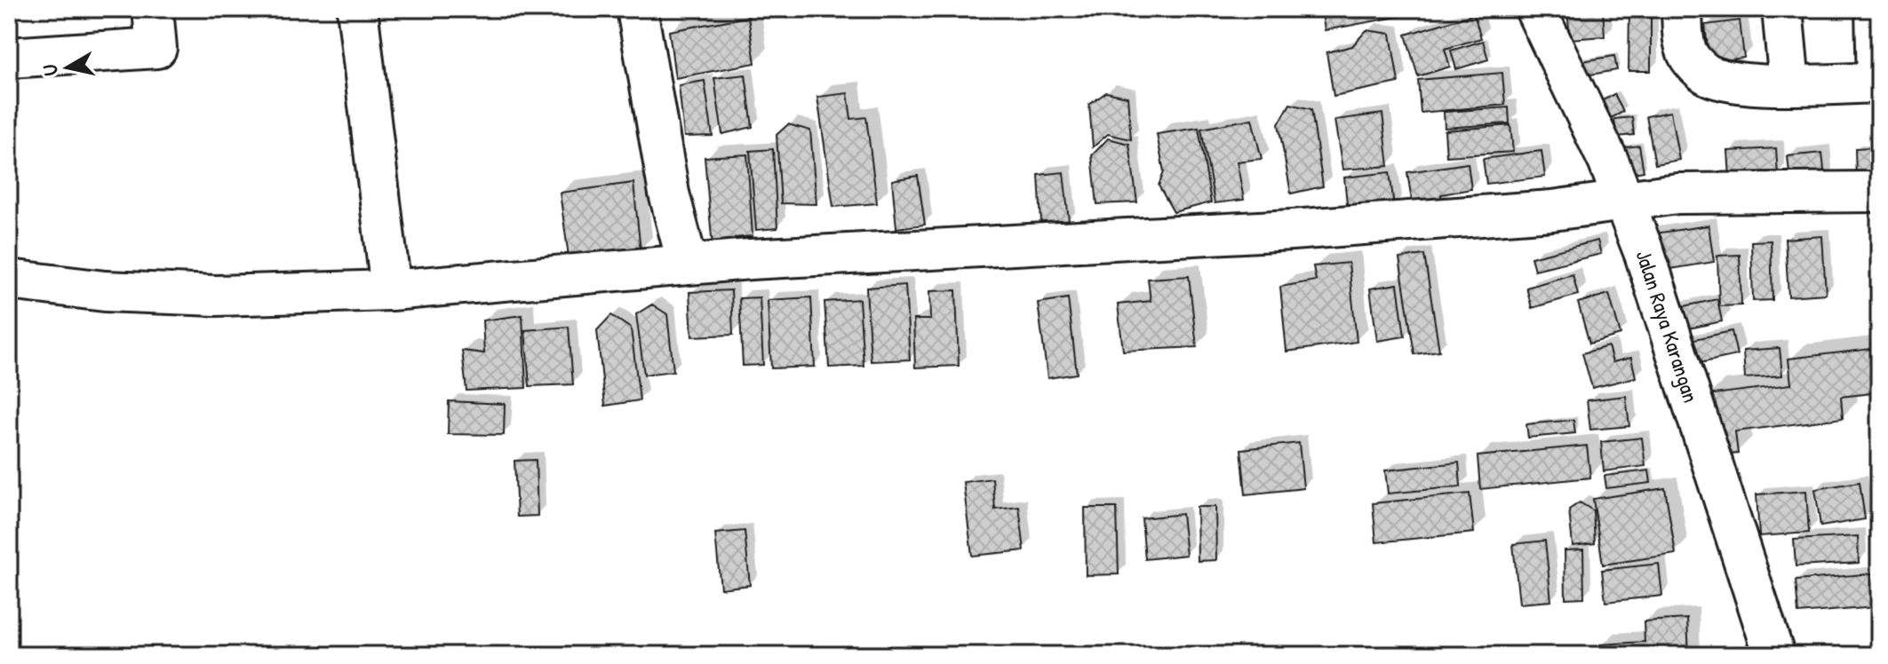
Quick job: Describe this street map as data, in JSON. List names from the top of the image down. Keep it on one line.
{"streets":{"main road":["Jalan Raya Karangan"]},"north":"left"}
